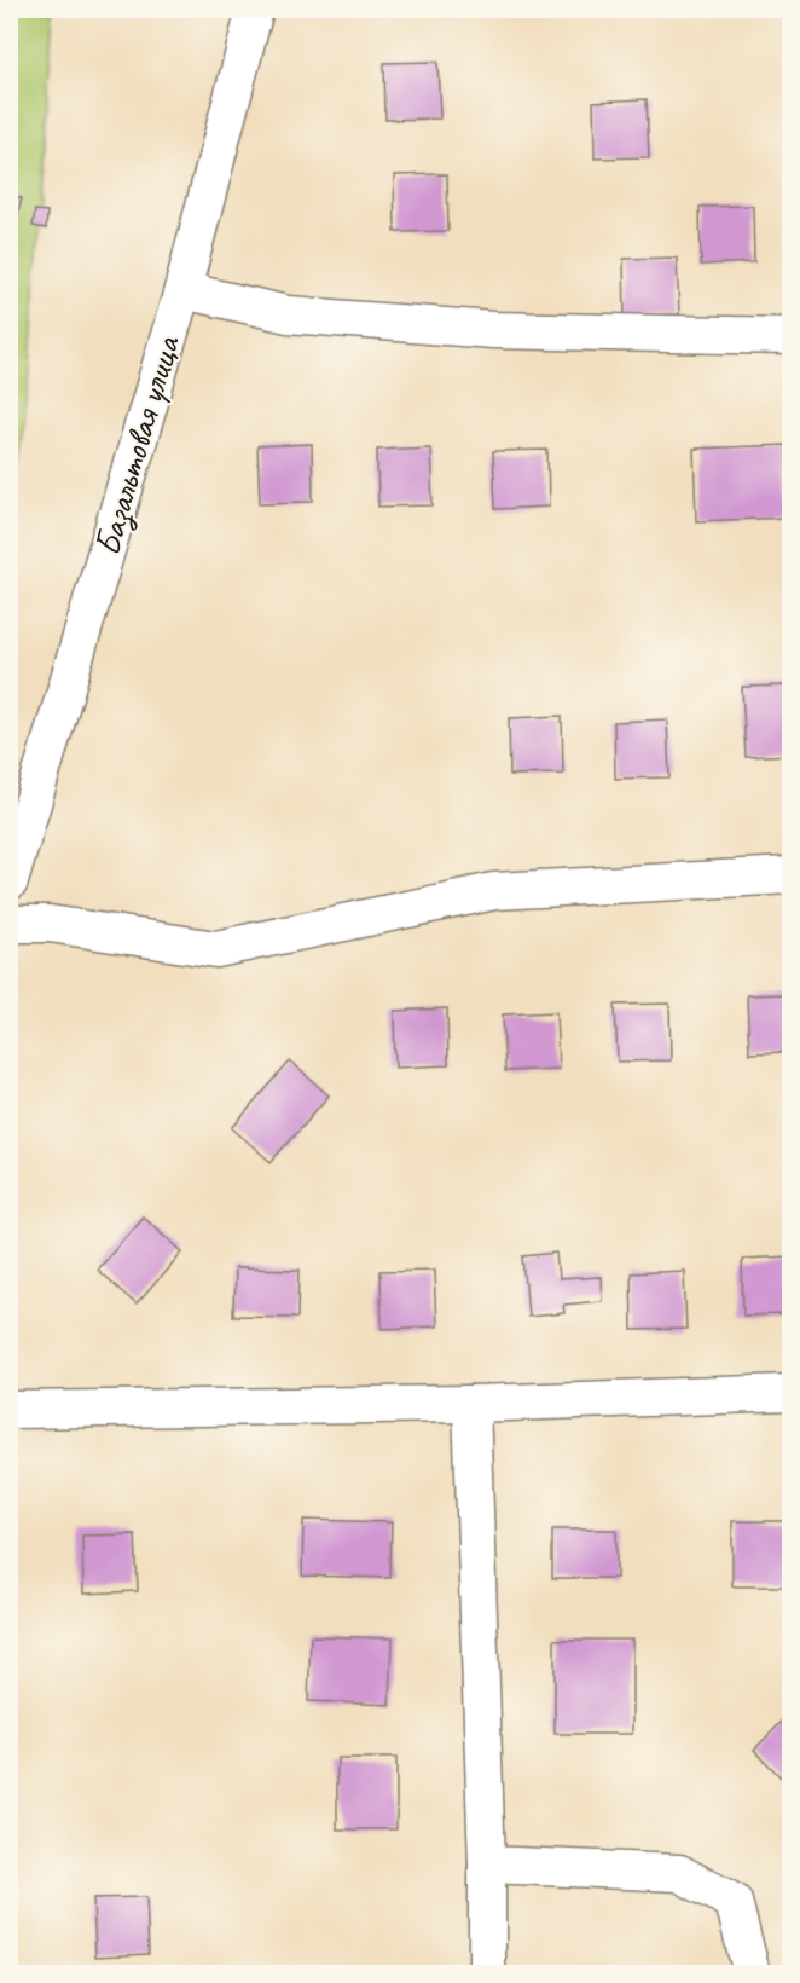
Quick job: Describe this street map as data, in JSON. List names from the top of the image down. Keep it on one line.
{"streets":{"street":["Базальтовая улица"]}}
